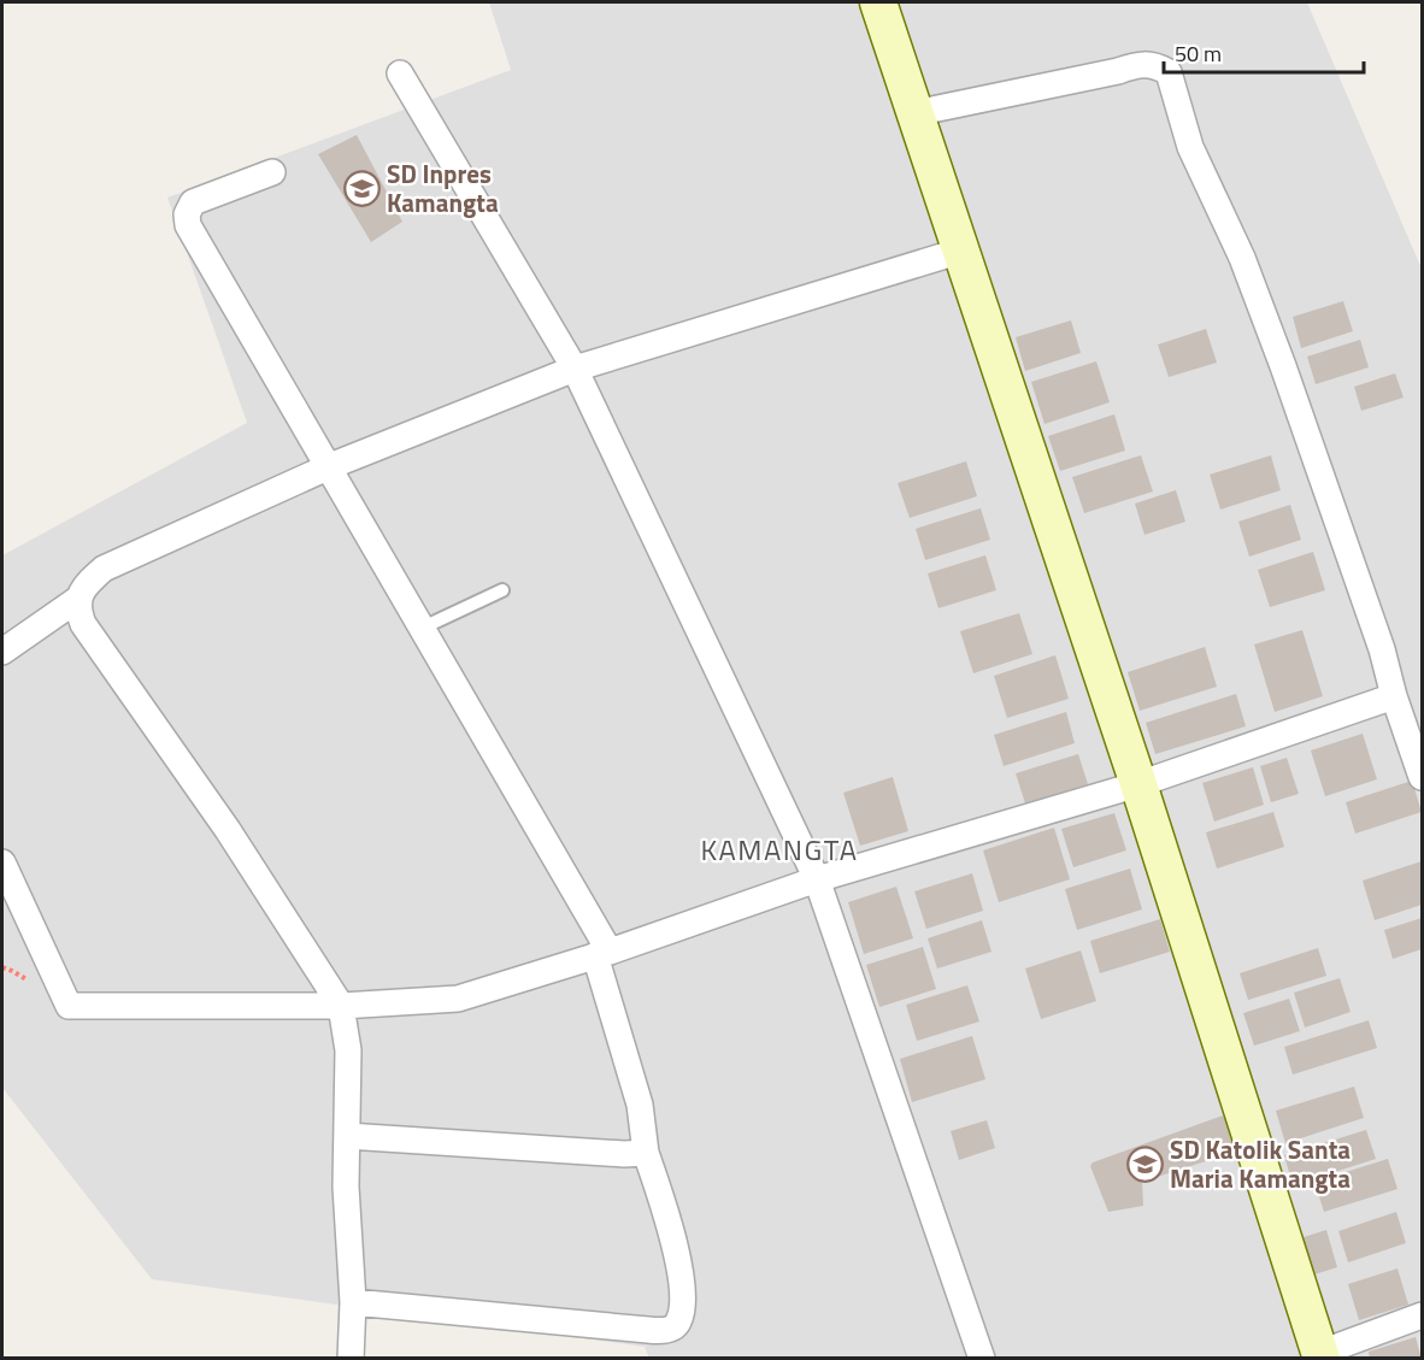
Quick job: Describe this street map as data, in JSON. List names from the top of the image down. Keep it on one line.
{"districts":["KAMANGTA"],"places":{"school or university":["SD Inpres Kamangta","SD Katolik Santa Maria Kamangta"]},"scale_bar":"50 m"}
